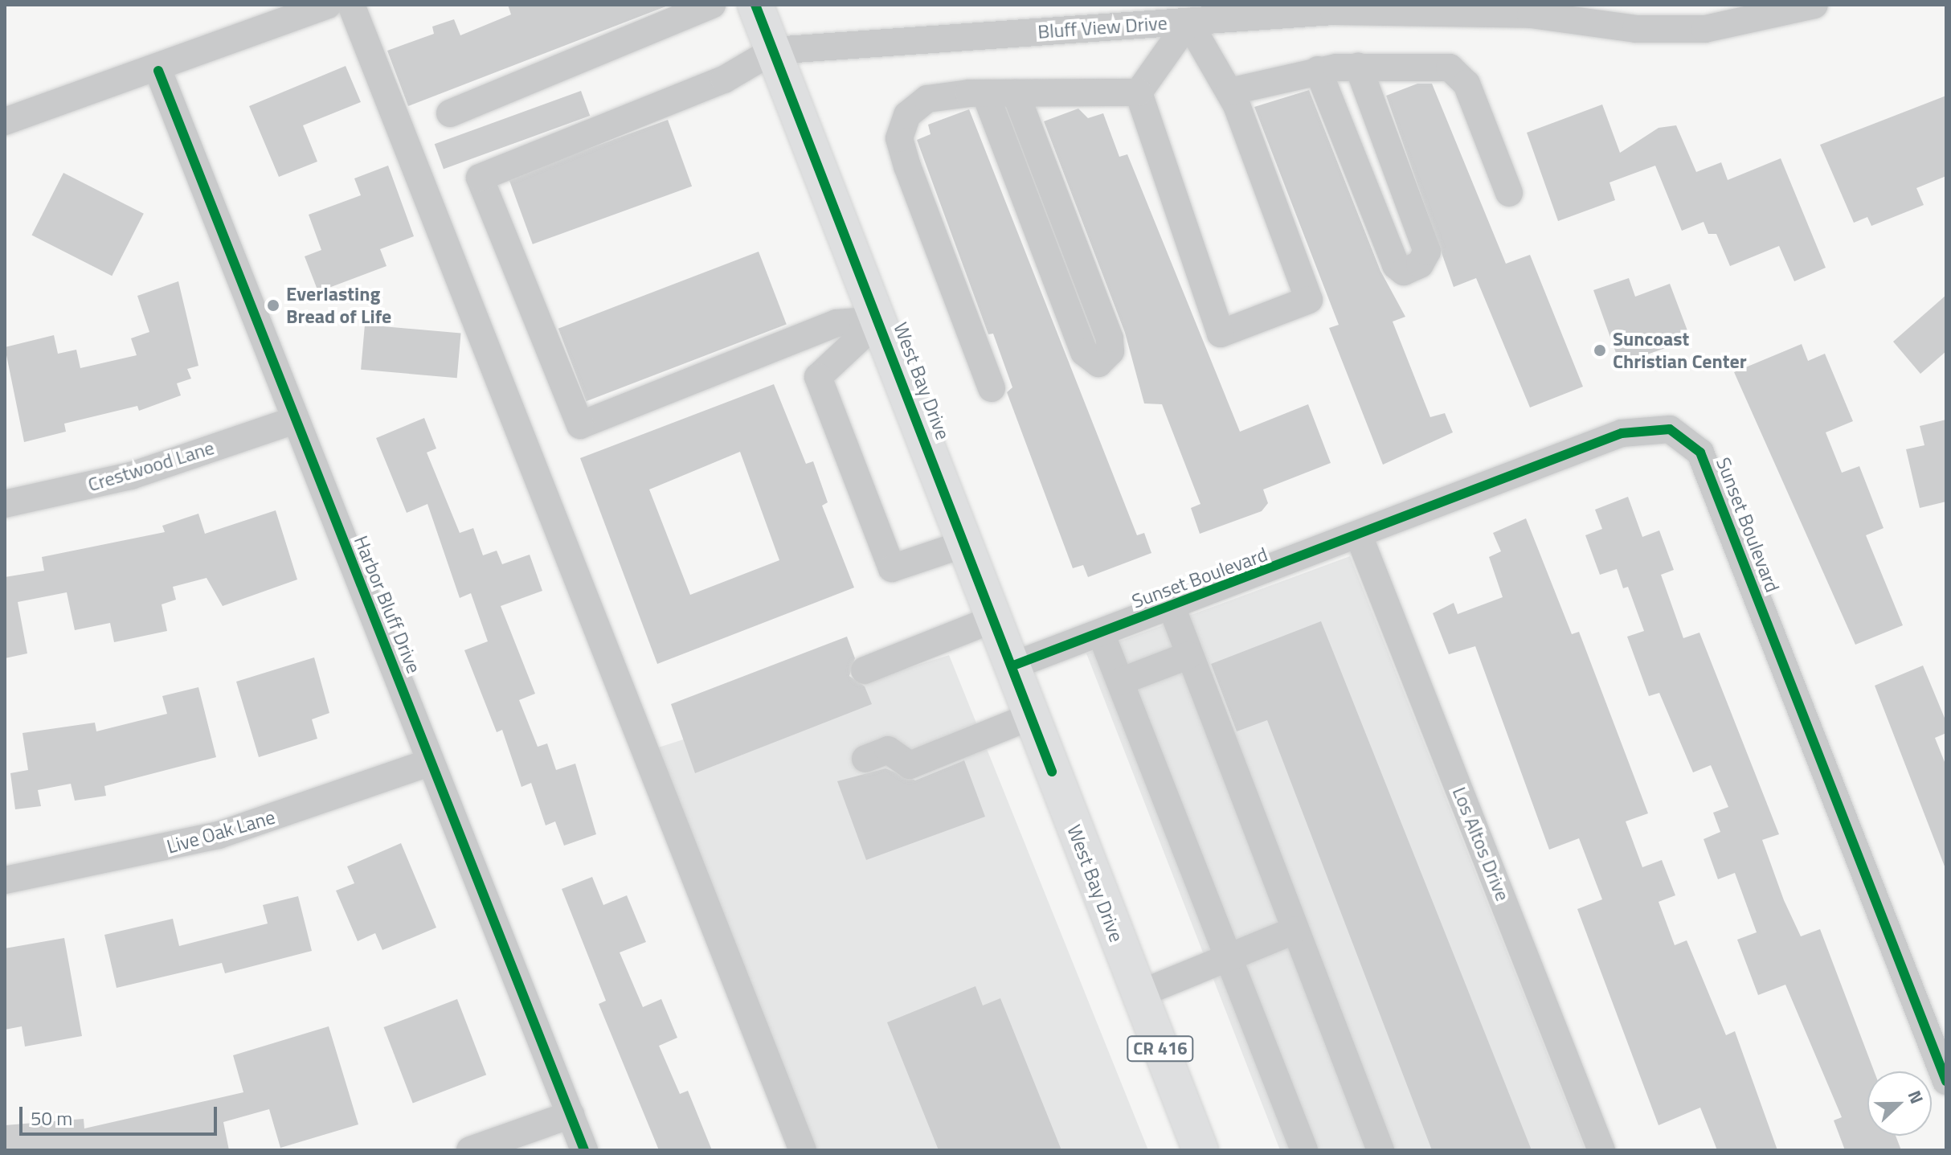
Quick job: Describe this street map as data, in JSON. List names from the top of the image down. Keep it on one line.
{"streets":{"main road":["West Bay Drive","CR 416"],"street":["Bluff View Drive","Crestwood Lane","Sunset Boulevard","Harbor Bluff Drive","Live Oak Lane","Los Altos Drive"]},"crossings":[["Bluff View Drive","West Bay Drive"],["West Bay Drive","Sunset Boulevard"],["Crestwood Lane","Harbor Bluff Drive"],["Sunset Boulevard","Los Altos Drive"],["Harbor Bluff Drive","Live Oak Lane"]],"places":["Everlasting Bread of Life","Suncoast Christian Center"],"scale_bar":"50 m","north":"right"}
